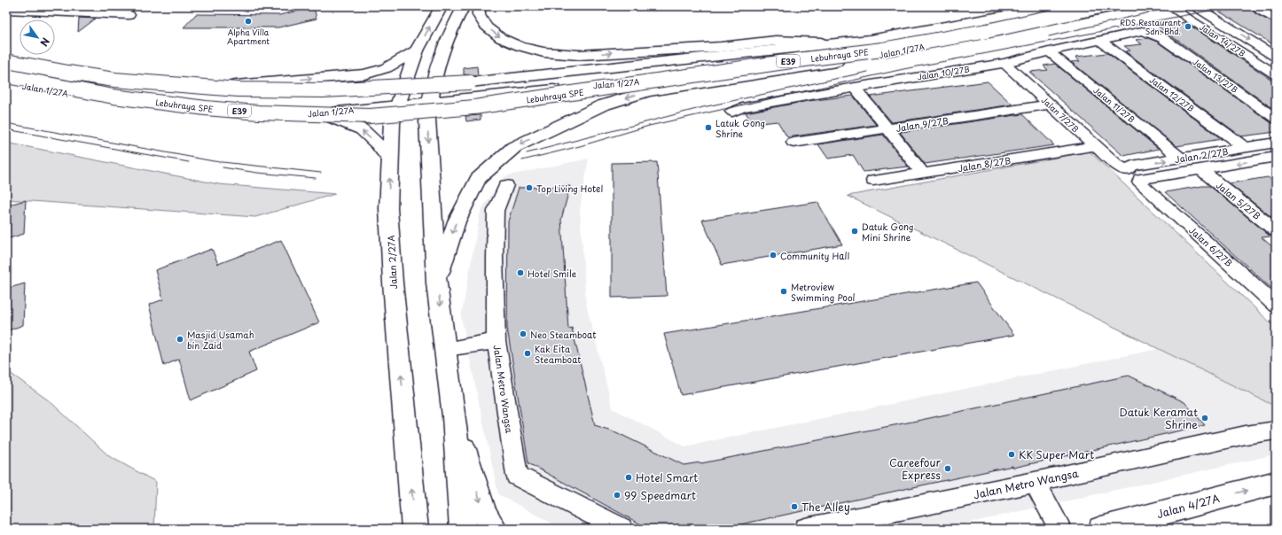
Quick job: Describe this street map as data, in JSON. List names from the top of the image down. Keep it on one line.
{"streets":{"main road":["Jalan 1/27A","Lebuhraya SPE","E39","Jalan 2/27A","Jalan 4/27A"],"street":["Jalan 14/27B","Jalan 10/27B","Jalan 13/27B","Jalan 12/27B","Jalan 11/27B","Jalan 7/27B","Jalan 9/27B","Jalan 2/27B","Jalan 8/27B","Jalan 5/27B","Jalan 6/27B","Jalan Metro Wangsa"]},"crossings":[["Jalan 1/27A","Jalan 2/27A"],["Jalan 10/27B","Jalan 13/27B"],["Jalan 10/27B","Jalan 12/27B"],["Jalan 10/27B","Jalan 11/27B"],["Jalan 10/27B","Jalan 7/27B"],["Jalan 12/27B","Jalan 2/27B"],["Jalan 11/27B","Jalan 2/27B"],["Jalan 7/27B","Jalan 9/27B"],["Jalan 7/27B","Jalan 2/27B"],["Jalan 7/27B","Jalan 8/27B"],["Jalan 7/27B","Jalan 6/27B"],["Jalan 2/27B","Jalan 5/27B"],["Jalan 2/27B","Jalan 6/27B"]],"one_way":["Jalan 4/27A"],"places":["Alpha Villa Apartment","RDS Restaurant Sdn. Bhd.","Latuk Gong Shrine","Top Living Hotel","Datuk Gong Mini Shrine","Community Hall","Hotel Smile","Metroview Swimming Pool","Neo Steamboat","Masjid Usamah bin Zaid","Kak Eita Steamboat","Datuk Keramat Shrine","KK Super Mart","Careefour Express","Hotel Smart","99 Speedmart","The Alley"],"north":"bottom right"}
